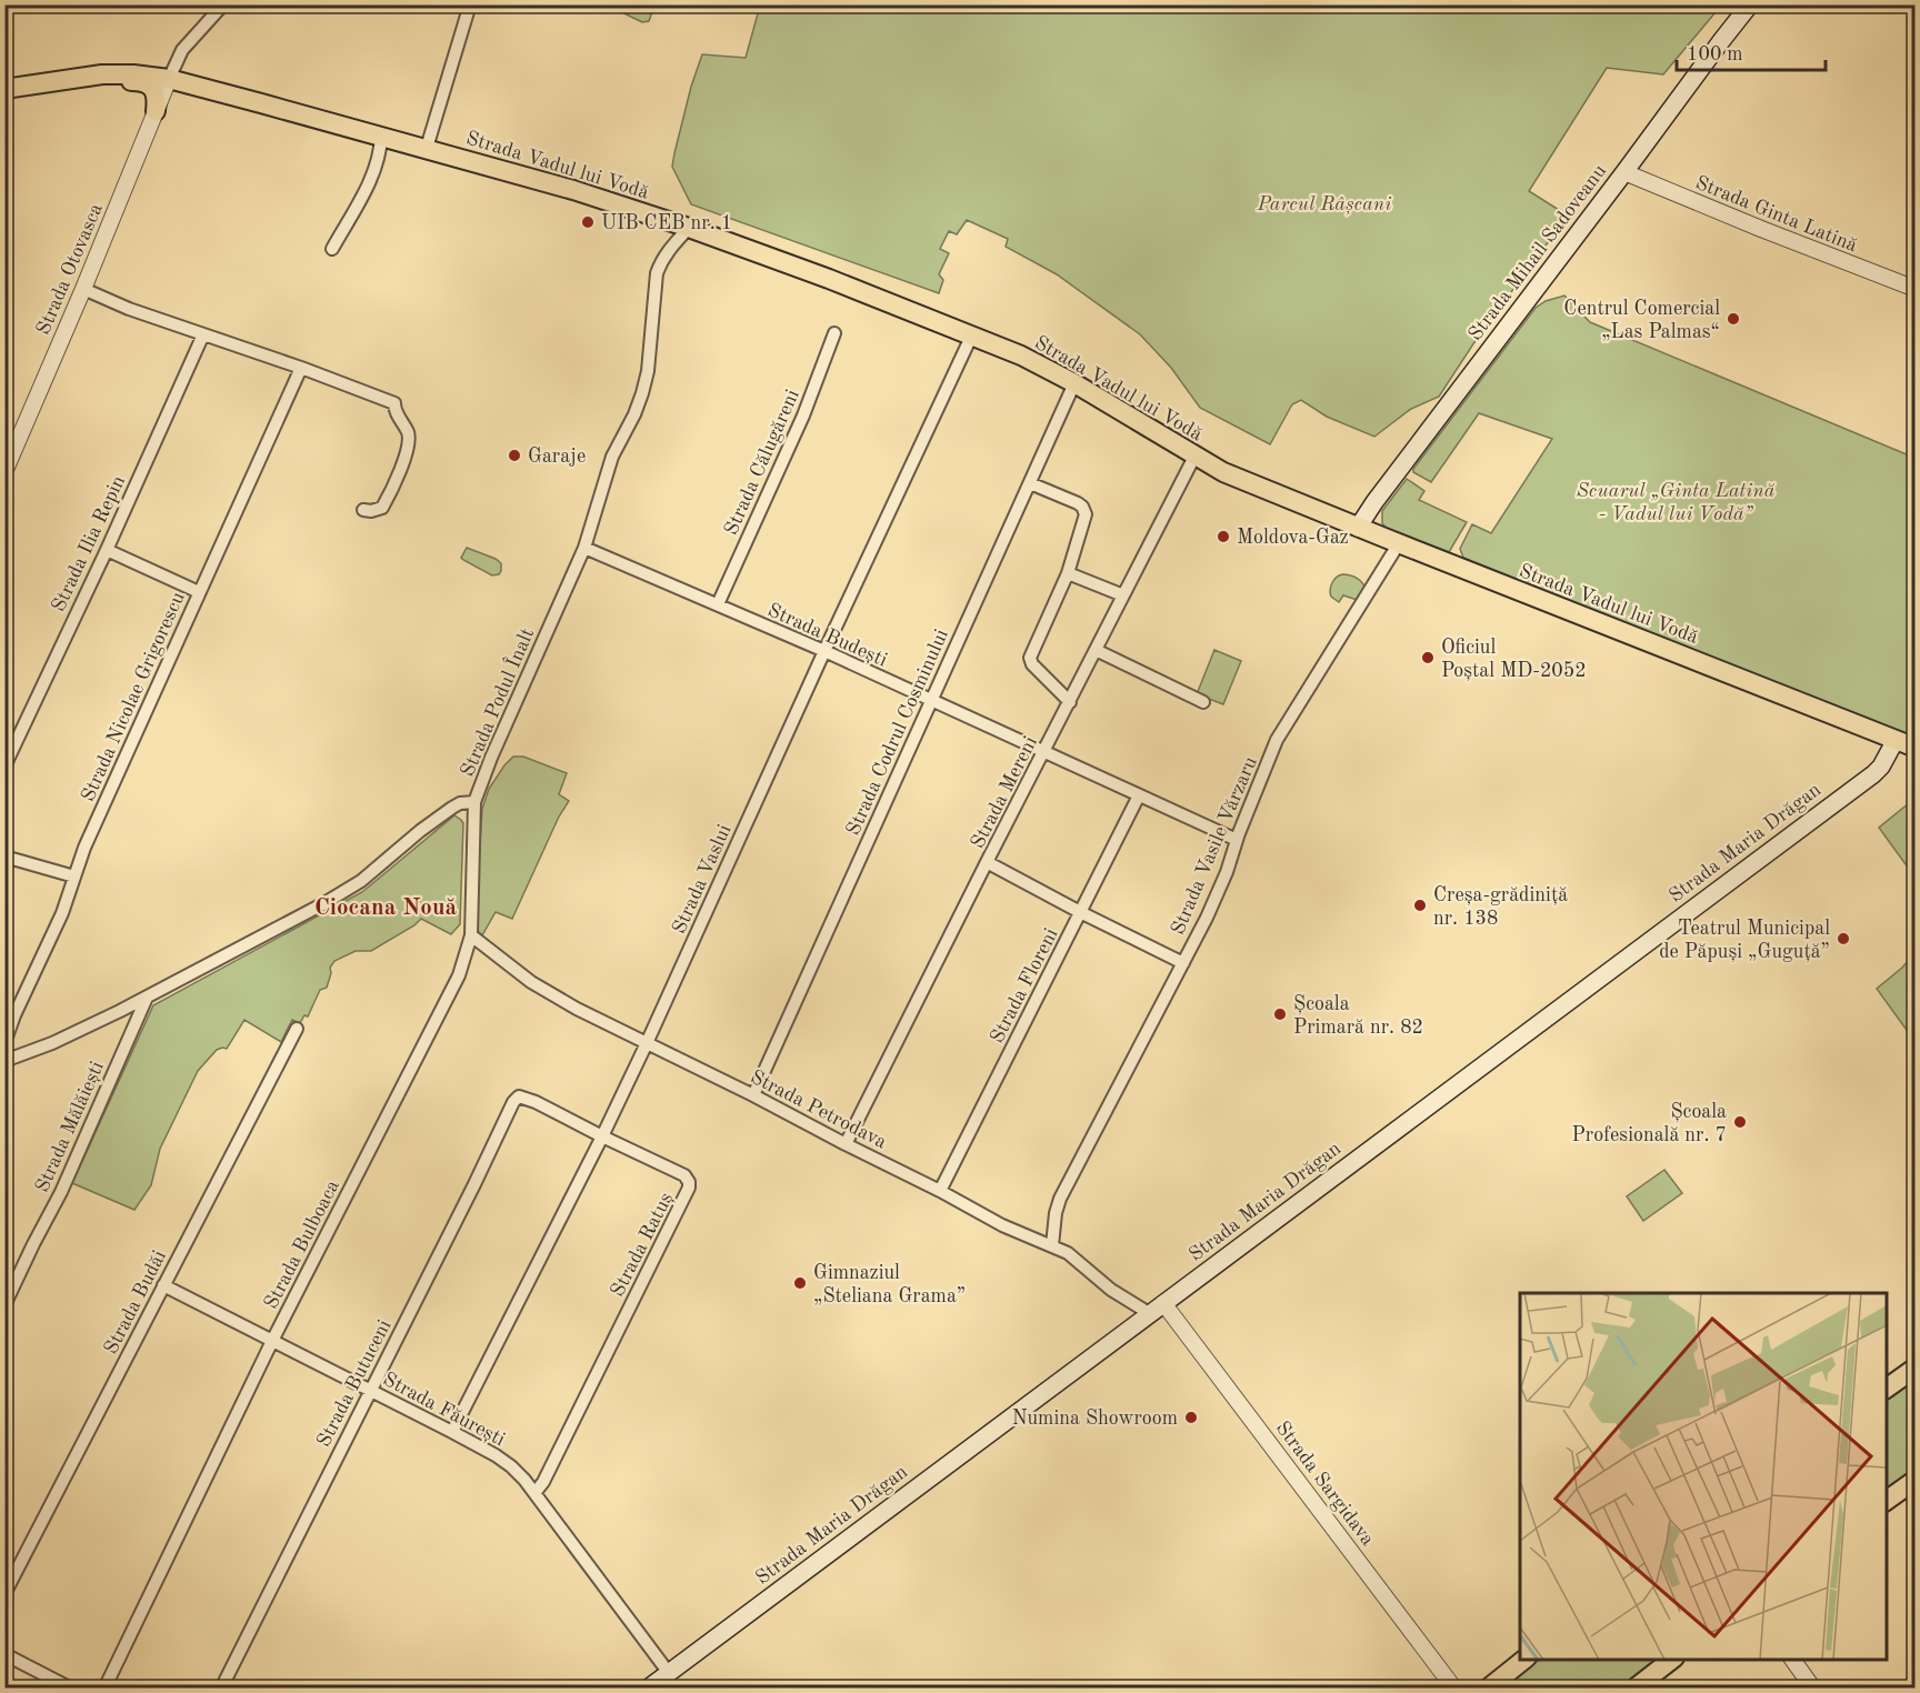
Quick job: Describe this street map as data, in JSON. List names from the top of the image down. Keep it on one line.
{"streets":{"main road":["Strada Vadul lui Vodă","Strada Mihail Sadoveanu","Strada Maria Drăgan"],"street":["Strada Ginta Latină","Strada Otovasca","Strada Călugăreni","Strada Ilia Repin","Strada Budești","Strada Nicolae Grigorescu","Strada Podul Înalt","Strada Codrul Cosminului","Strada Mereni","Strada Vasile Vărzaru","Strada Vaslui","Strada Floreni","Strada Petrodava","Strada Mălăiești","Strada Bulboaca","Strada Ratuș","Strada Budăi","Strada Butuceni","Strada Făurești","Strada Sargidava"]},"crossings":[["Strada Vadul lui Vodă","Strada Mihail Sadoveanu"],["Strada Vadul lui Vodă","Strada Otovasca"],["Strada Vadul lui Vodă","Strada Podul Înalt"],["Strada Vadul lui Vodă","Strada Codrul Cosminului"],["Strada Vadul lui Vodă","Strada Mereni"],["Strada Vadul lui Vodă","Strada Maria Drăgan"],["Strada Vadul lui Vodă","Strada Vasile Vărzaru"],["Strada Vadul lui Vodă","Strada Vaslui"],["Strada Ginta Latină","Strada Mihail Sadoveanu"],["Strada Călugăreni","Strada Budești"],["Strada Budești","Strada Podul Înalt"],["Strada Budești","Strada Codrul Cosminului"],["Strada Budești","Strada Mereni"],["Strada Budești","Strada Vasile Vărzaru"],["Strada Budești","Strada Vaslui"],["Strada Budești","Strada Floreni"],["Strada Podul Înalt","Strada Mălăiești"],["Strada Podul Înalt","Strada Bulboaca"],["Strada Codrul Cosminului","Strada Petrodava"],["Strada Mereni","Strada Petrodava"],["Strada Maria Drăgan","Strada Petrodava"],["Strada Maria Drăgan","Strada Făurești"],["Strada Maria Drăgan","Strada Sargidava"],["Strada Vasile Vărzaru","Strada Petrodava"],["Strada Vaslui","Strada Petrodava"],["Strada Vaslui","Strada Ratuș"],["Strada Vaslui","Strada Făurești"],["Strada Floreni","Strada Petrodava"],["Strada Petrodava","Strada Bulboaca"],["Strada Bulboaca","Strada Făurești"],["Strada Ratuș","Strada Butuceni"],["Strada Ratuș","Strada Făurești"],["Strada Budăi","Strada Făurești"],["Strada Butuceni","Strada Făurești"]],"districts":["Ciocana Nouă"],"parks":["Parcul Râșcani","Scuarul „Ginta Latină - Vadul lui Vodă”"],"places":["UIB CEB nr. 1","Centrul Comercial „Las Palmas“","Garaje","Moldova-Gaz","Oficiul Poștal MD-2052","Creșa-grădiniță nr. 138","Teatrul Municipal de Păpuși „Guguță”","Școala Primară nr. 82","Școala Profesională nr. 7","Gimnaziul „Steliana Grama”","Numina Showroom"],"scale_bar":"100 m"}
